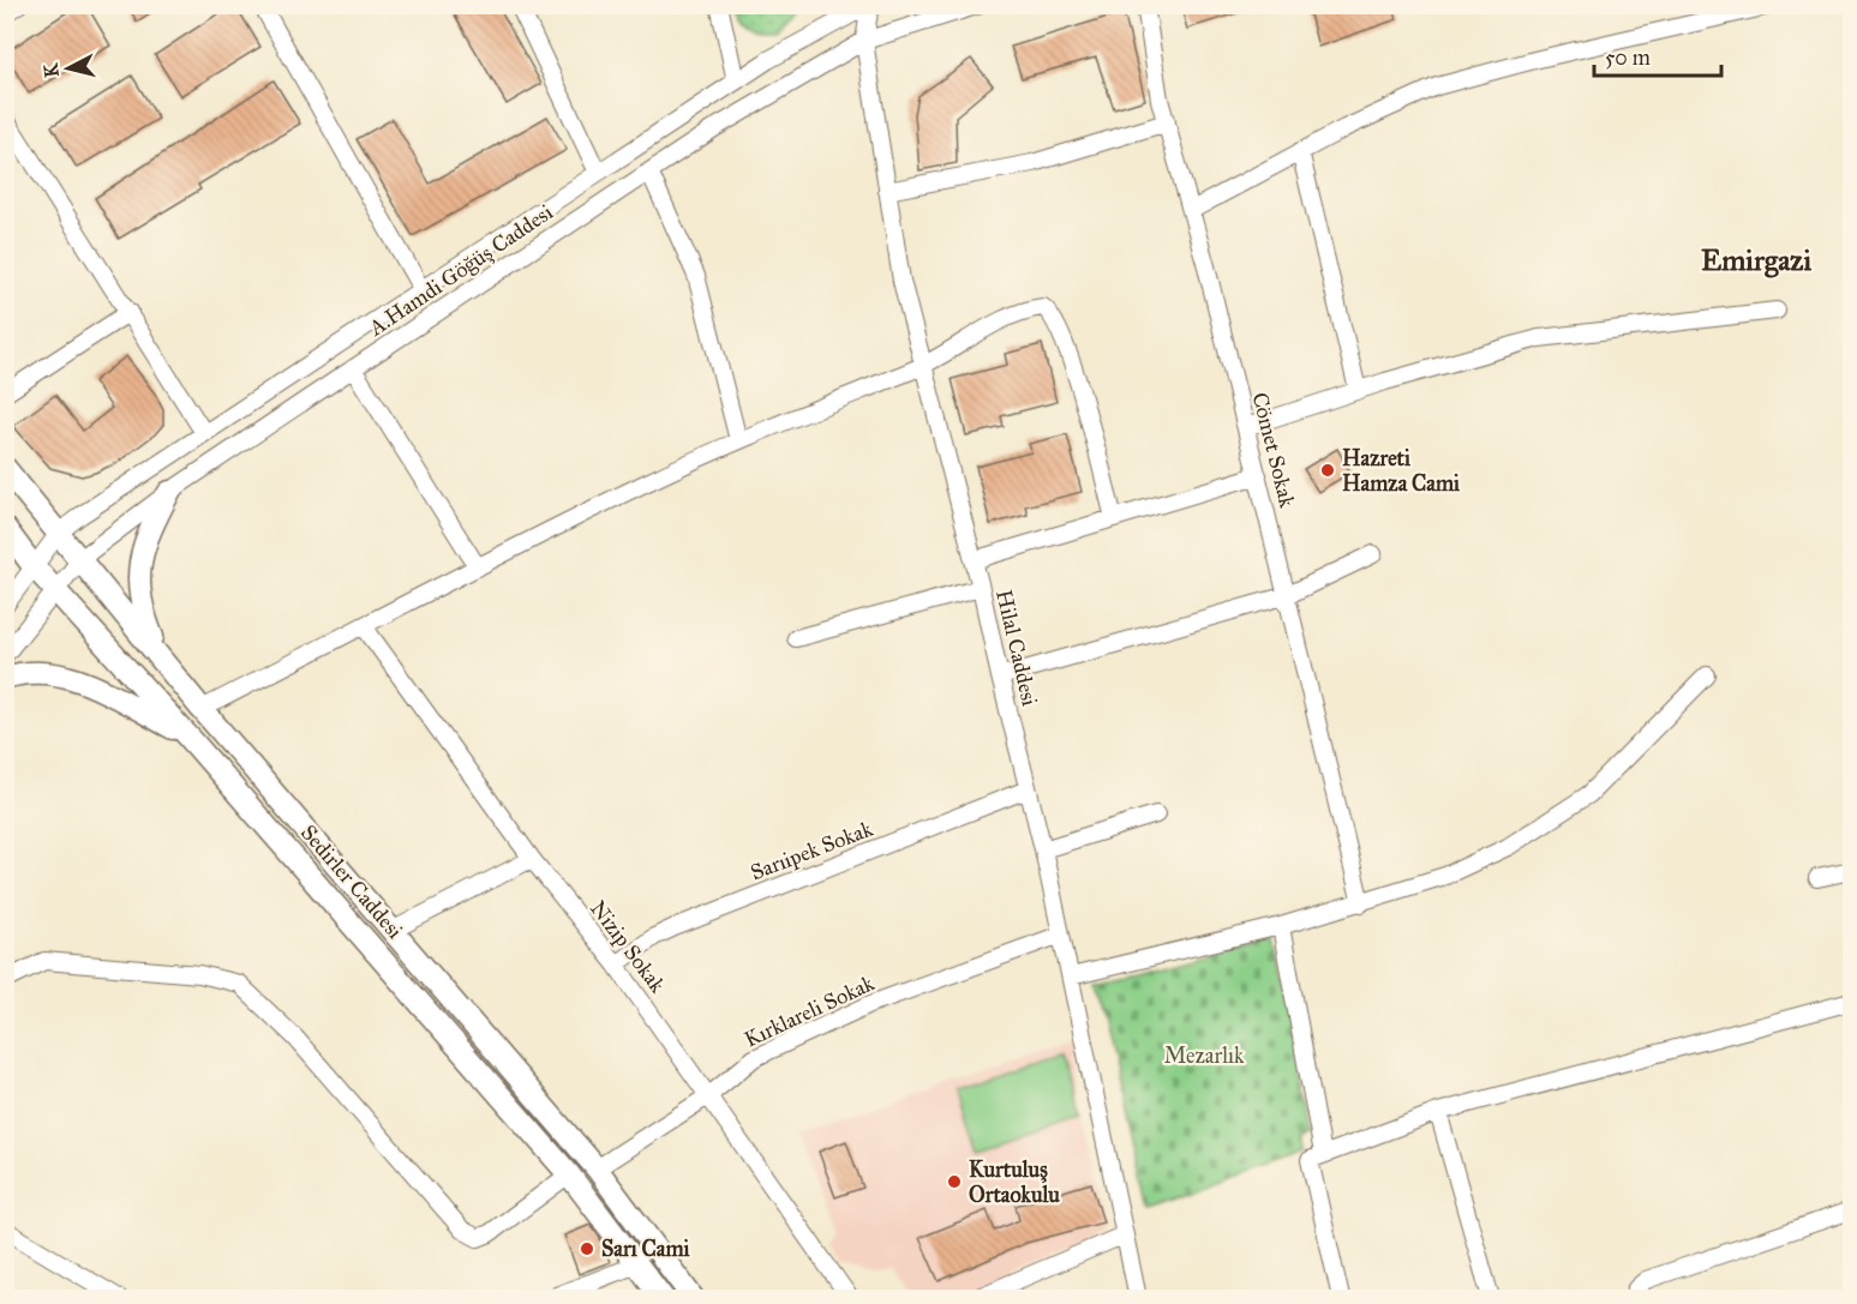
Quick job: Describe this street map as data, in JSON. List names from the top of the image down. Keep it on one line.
{"streets":{"main road":["Sedirler Caddesi"],"street":["A.Hamdi Göğüş Caddesi","Cömet Sokak","Hilal Caddesi","Sarıipek Sokak","Nizip Sokak","Kırklareli Sokak"]},"crossings":[["A.Hamdi Göğüş Caddesi","Hilal Caddesi"],["A.Hamdi Göğüş Caddesi","Sedirler Caddesi"],["Hilal Caddesi","Sarıipek Sokak"],["Hilal Caddesi","Kırklareli Sokak"],["Sarıipek Sokak","Nizip Sokak"],["Sedirler Caddesi","Kırklareli Sokak"],["Nizip Sokak","Kırklareli Sokak"]],"districts":["Emirgazi"],"parks":["Mezarlık"],"places":["Hazreti Hamza Cami","Kurtuluş Ortaokulu","Sarı Cami"],"scale_bar":"50 m","north":"left"}
